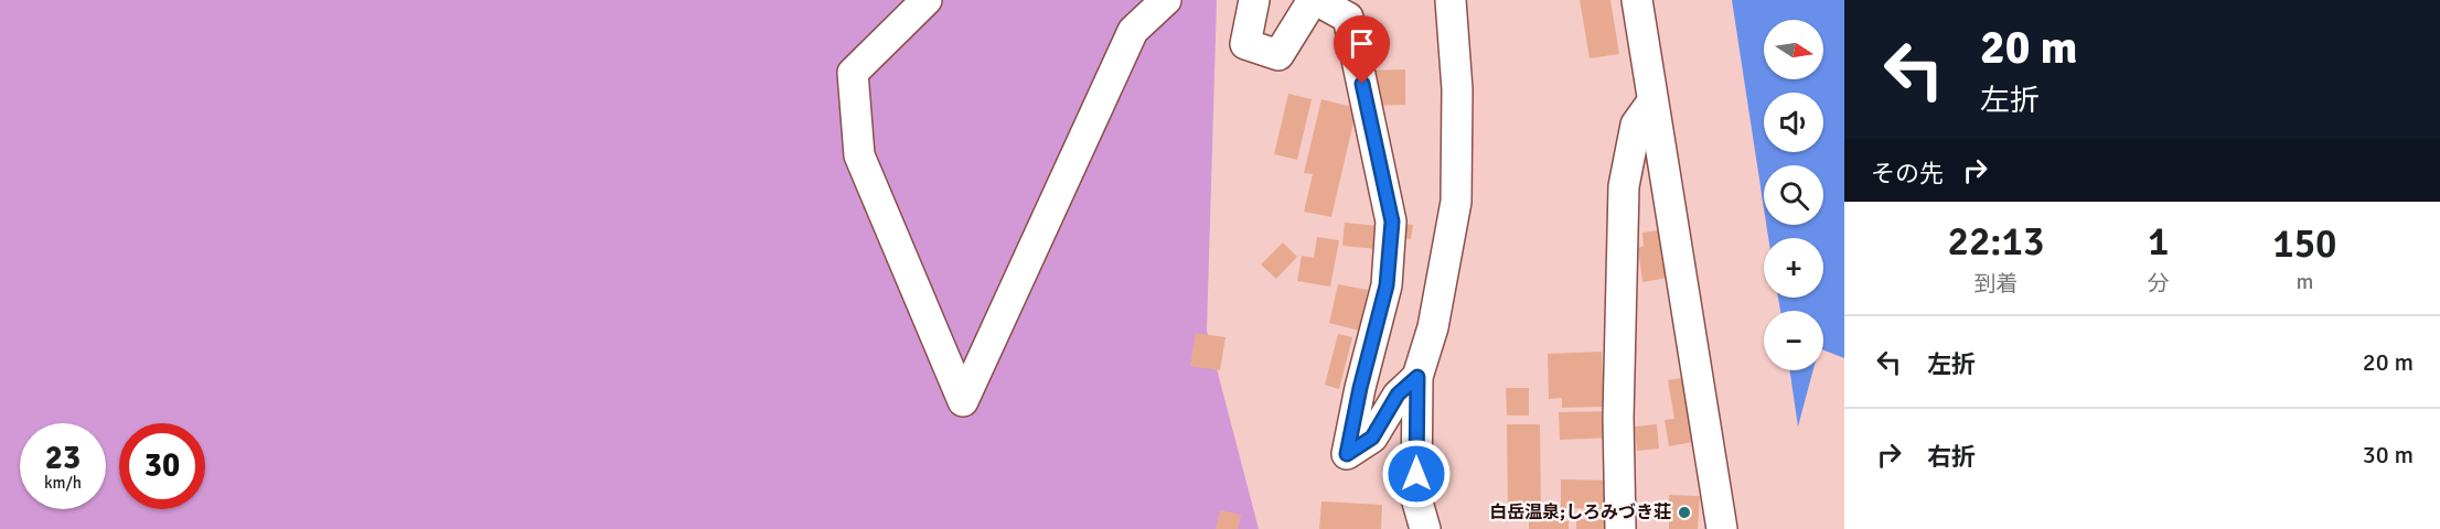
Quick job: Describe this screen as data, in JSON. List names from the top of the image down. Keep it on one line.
{"places":["白岳温泉;しろみづき荘"],"north":"right","page":{"turn":["20 m","左折"],"map_buttons":["+","−"],"then":"その先","eta":["22:13","到着","1","分","150","m"],"list":[{"name":"左折","value":"20 m"},{"name":"右折","value":"30 m"}],"speed":"23 km/h","limit":"30"}}
